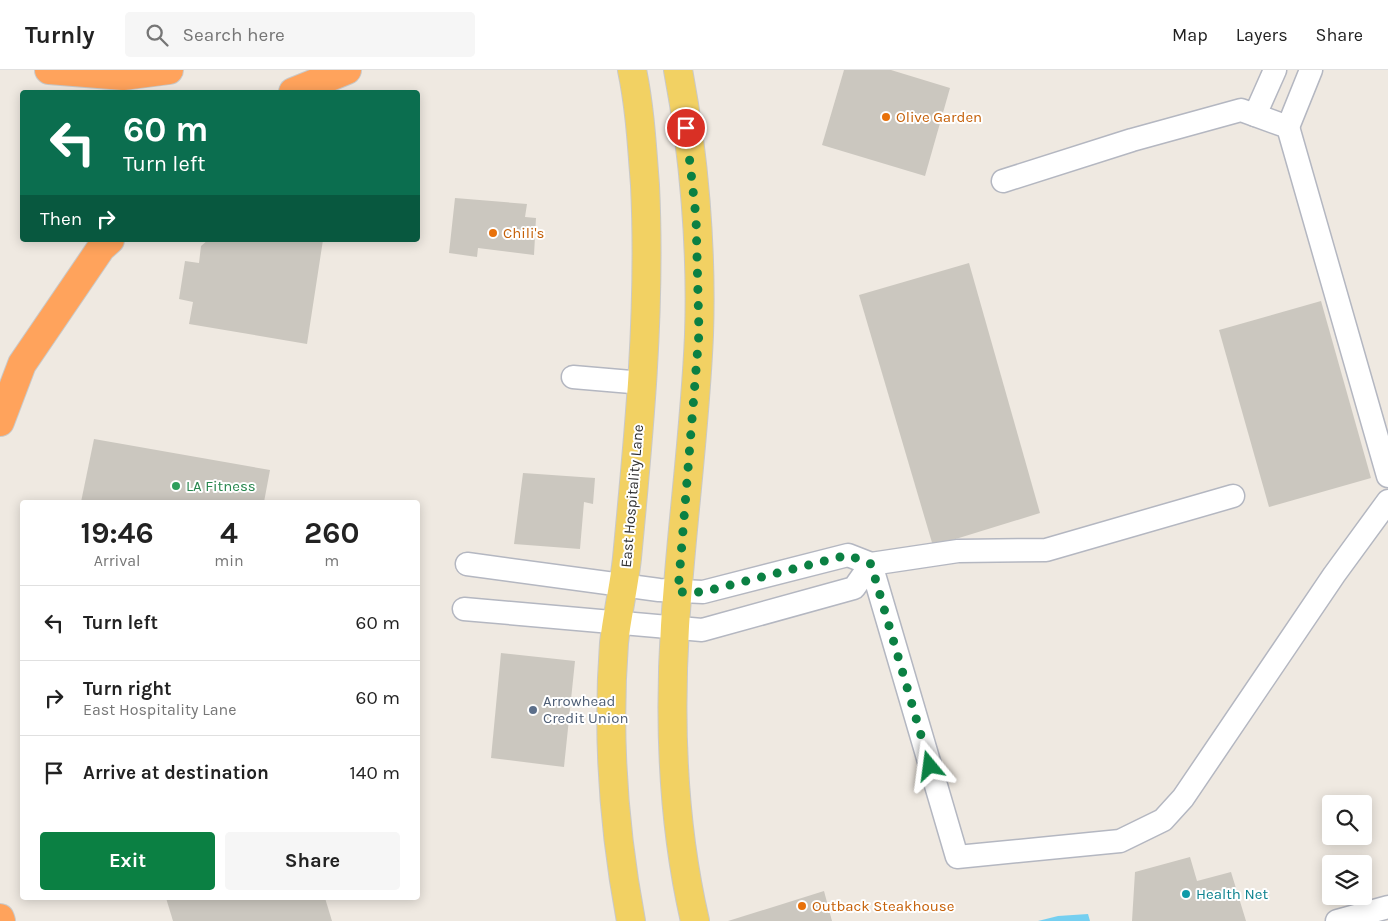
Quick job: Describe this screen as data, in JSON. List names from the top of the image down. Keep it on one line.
{"streets":{"main road":["East Hospitality Lane"]},"places":["Olive Garden","Chili's","LA Fitness","Arrowhead Credit Union","Health Net","Outback Steakhouse"],"page":{"header":"Turnly","search":"Search here","nav":["Map","Layers","Share"],"turn":["60 m","Turn left"],"then":"Then","eta":["19:46","Arrival","4","min","260","m"],"list":[{"name":"Turn left","value":"60 m"},{"name":"Turn right","note":"East Hospitality Lane","value":"60 m"},{"name":"Arrive at destination","value":"140 m"}],"buttons":["Exit","Share"]}}
